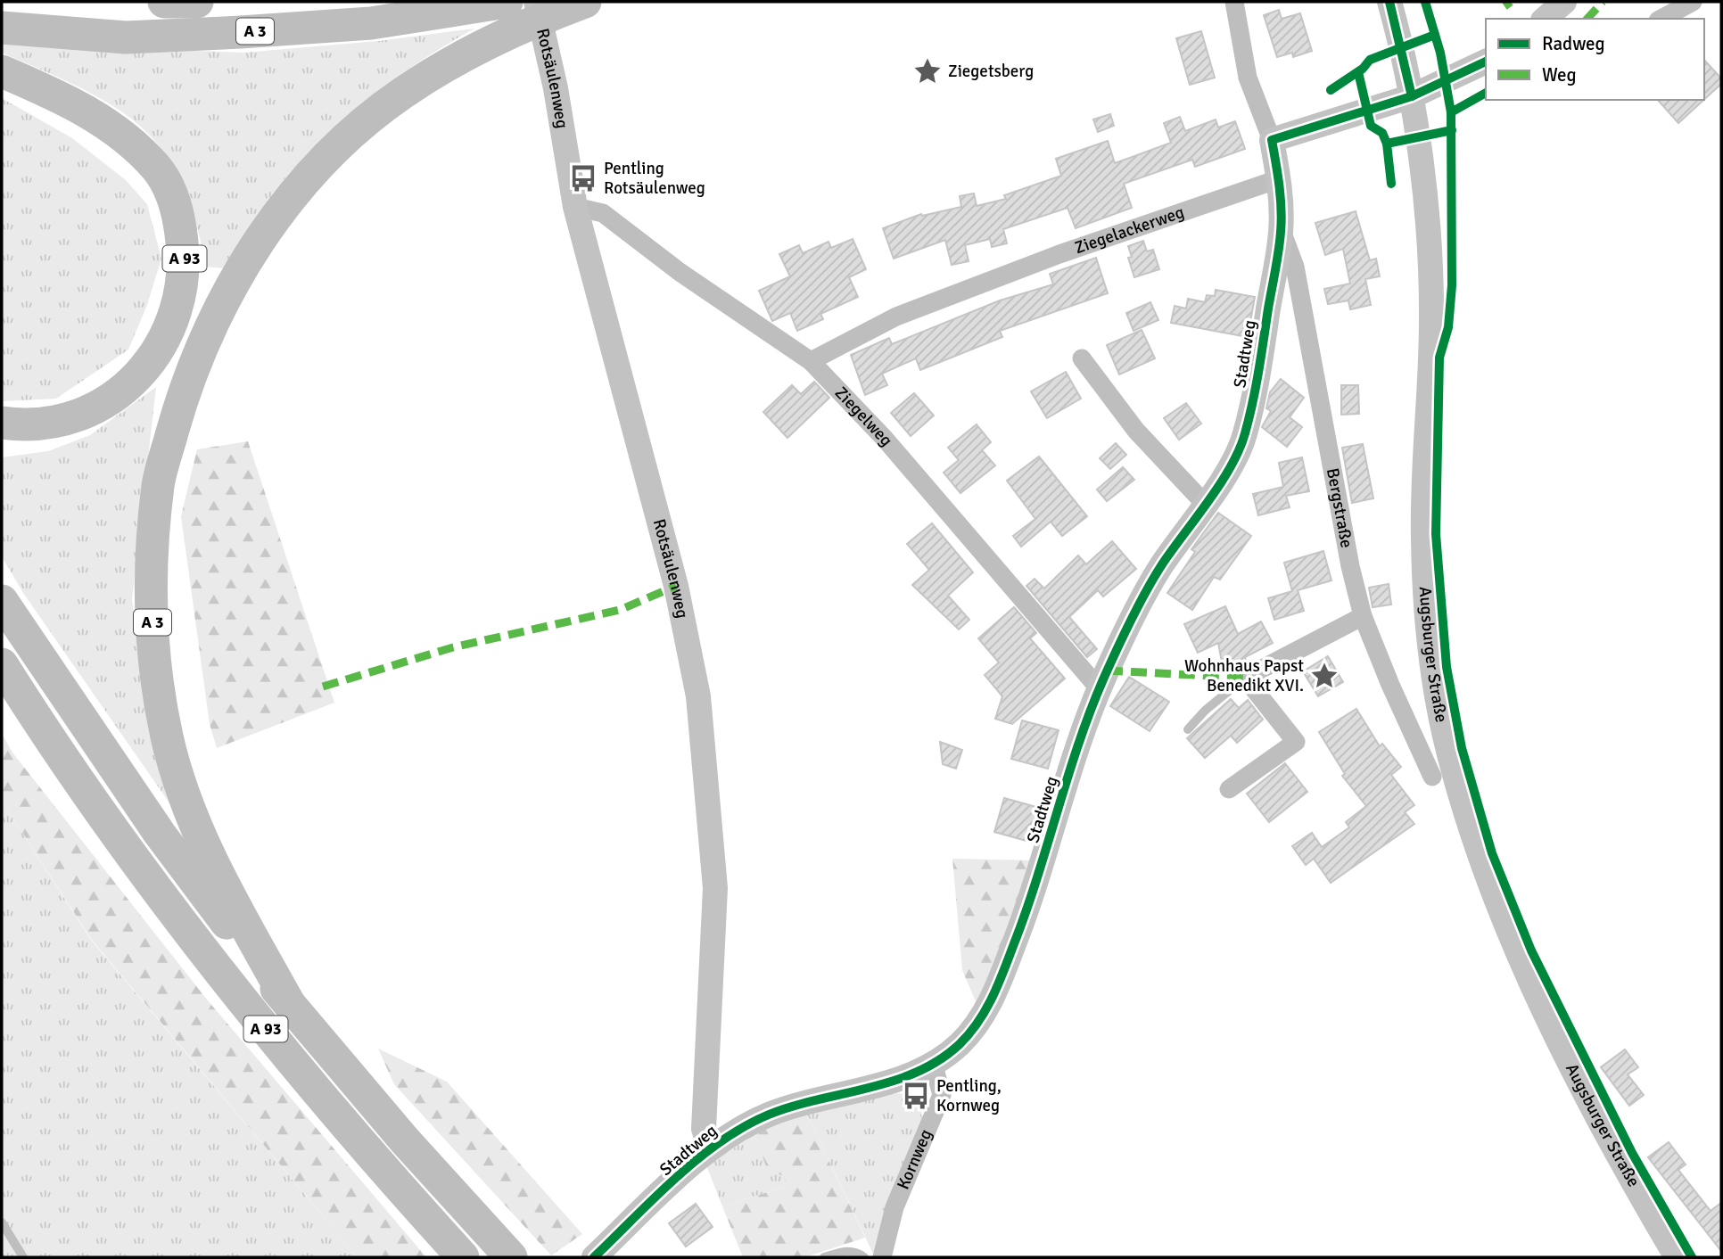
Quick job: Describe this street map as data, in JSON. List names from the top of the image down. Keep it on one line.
{"streets":{"highway":["A 3","A 93"],"street":["Rotsäulenweg","Ziegelackerweg","Stadtweg","Ziegelweg","Bergstraße","Augsburger Straße","Kornweg"]},"crossings":[["A 3","A 93"],["Rotsäulenweg","Stadtweg"],["Rotsäulenweg","Ziegelweg"],["Ziegelackerweg","Stadtweg"],["Ziegelackerweg","Ziegelweg"],["Stadtweg","Ziegelweg"],["Stadtweg","Bergstraße"],["Stadtweg","Kornweg"]],"places":{"place":["Ziegetsberg","Wohnhaus Papst Benedikt XVI."],"bus stop":["Pentling Rotsäulenweg","Pentling, Kornweg"]},"legend":["Radweg","Weg"]}
